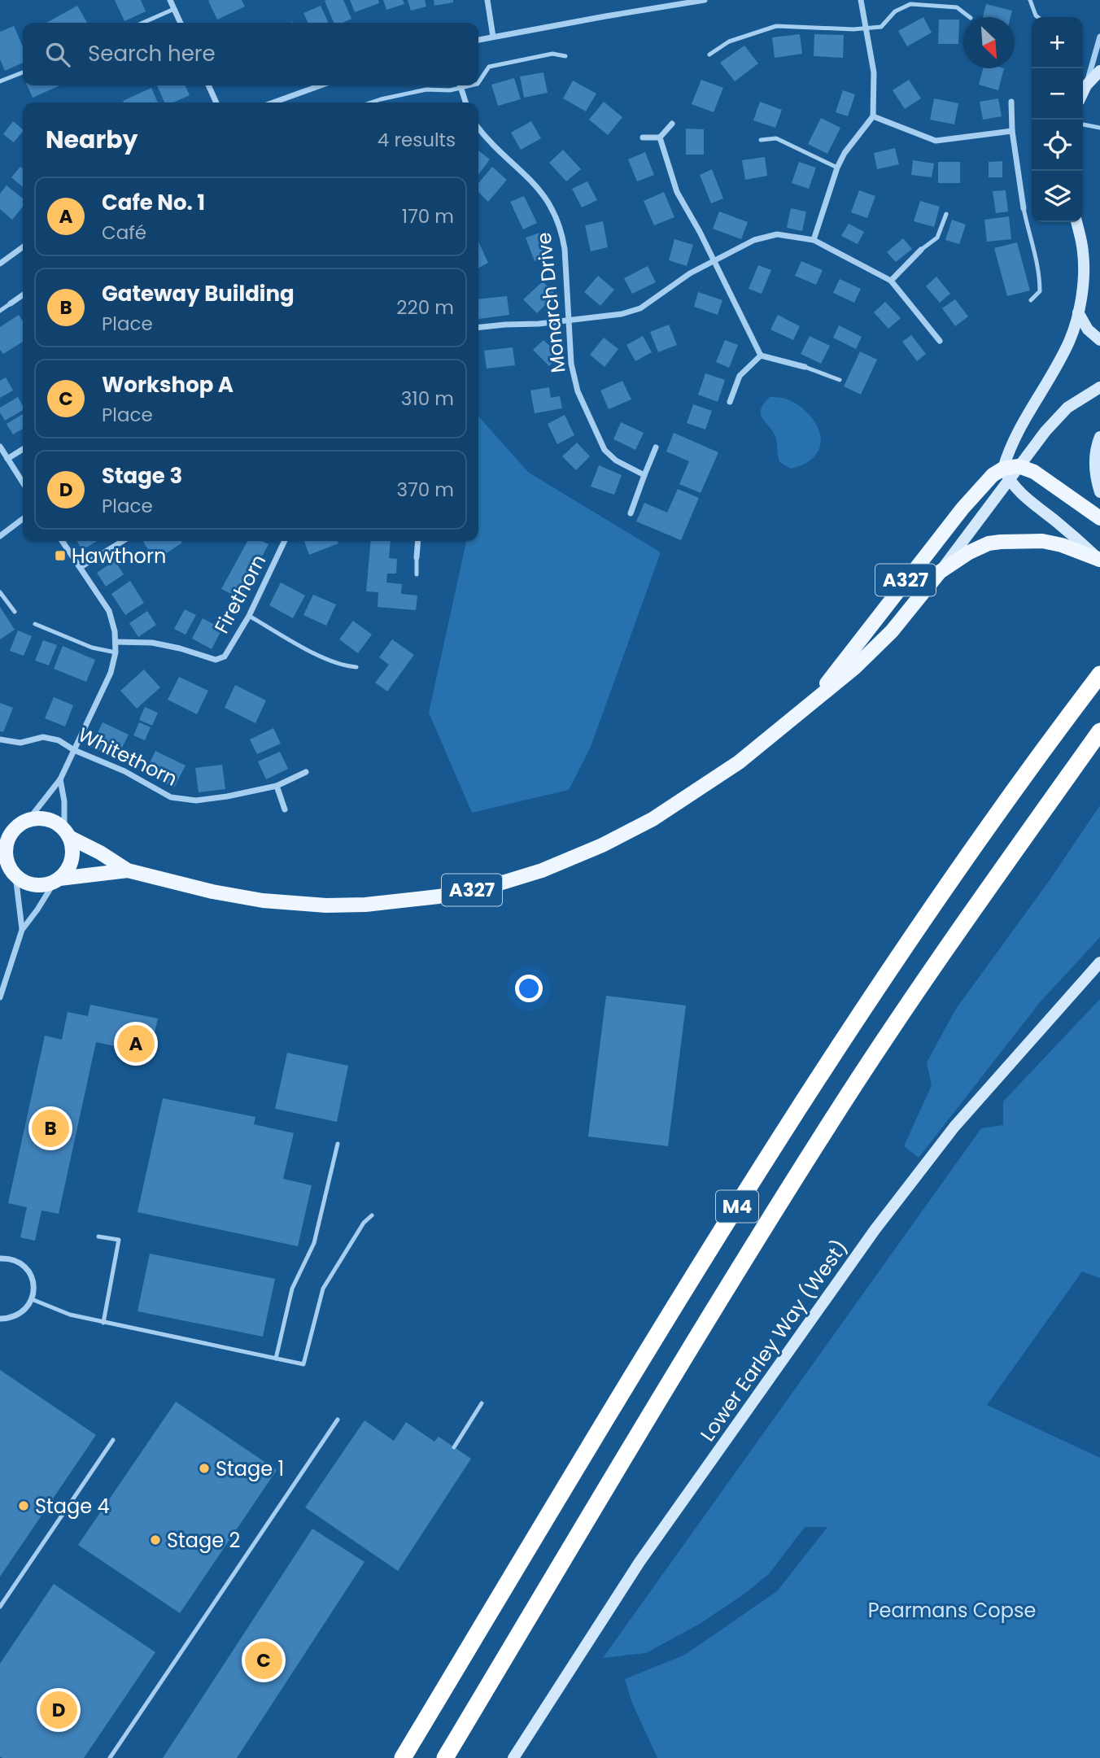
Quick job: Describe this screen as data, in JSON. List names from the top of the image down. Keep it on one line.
{"streets":{"highway":["M4"],"main road":["A327","Lower Earley Way (West)"],"street":["Monarch Drive","Firethorn","Whitethorn"]},"parks":["Pearmans Copse"],"places":{"transit":["Hawthorn"],"other":["Stage 1","Stage 4","Stage 2"]},"north":"bottom right","page":{"map_buttons":["+","−"],"search":"Search here","heading":["Nearby","4 results"],"list":[{"mark":"A","name":"Cafe No. 1","note":"Café","value":"170 m"},{"mark":"B","name":"Gateway Building","note":"Place","value":"220 m"},{"mark":"C","name":"Workshop A","note":"Place","value":"310 m"},{"mark":"D","name":"Stage 3","note":"Place","value":"370 m"}],"pins":["A","B","C","D"]}}
